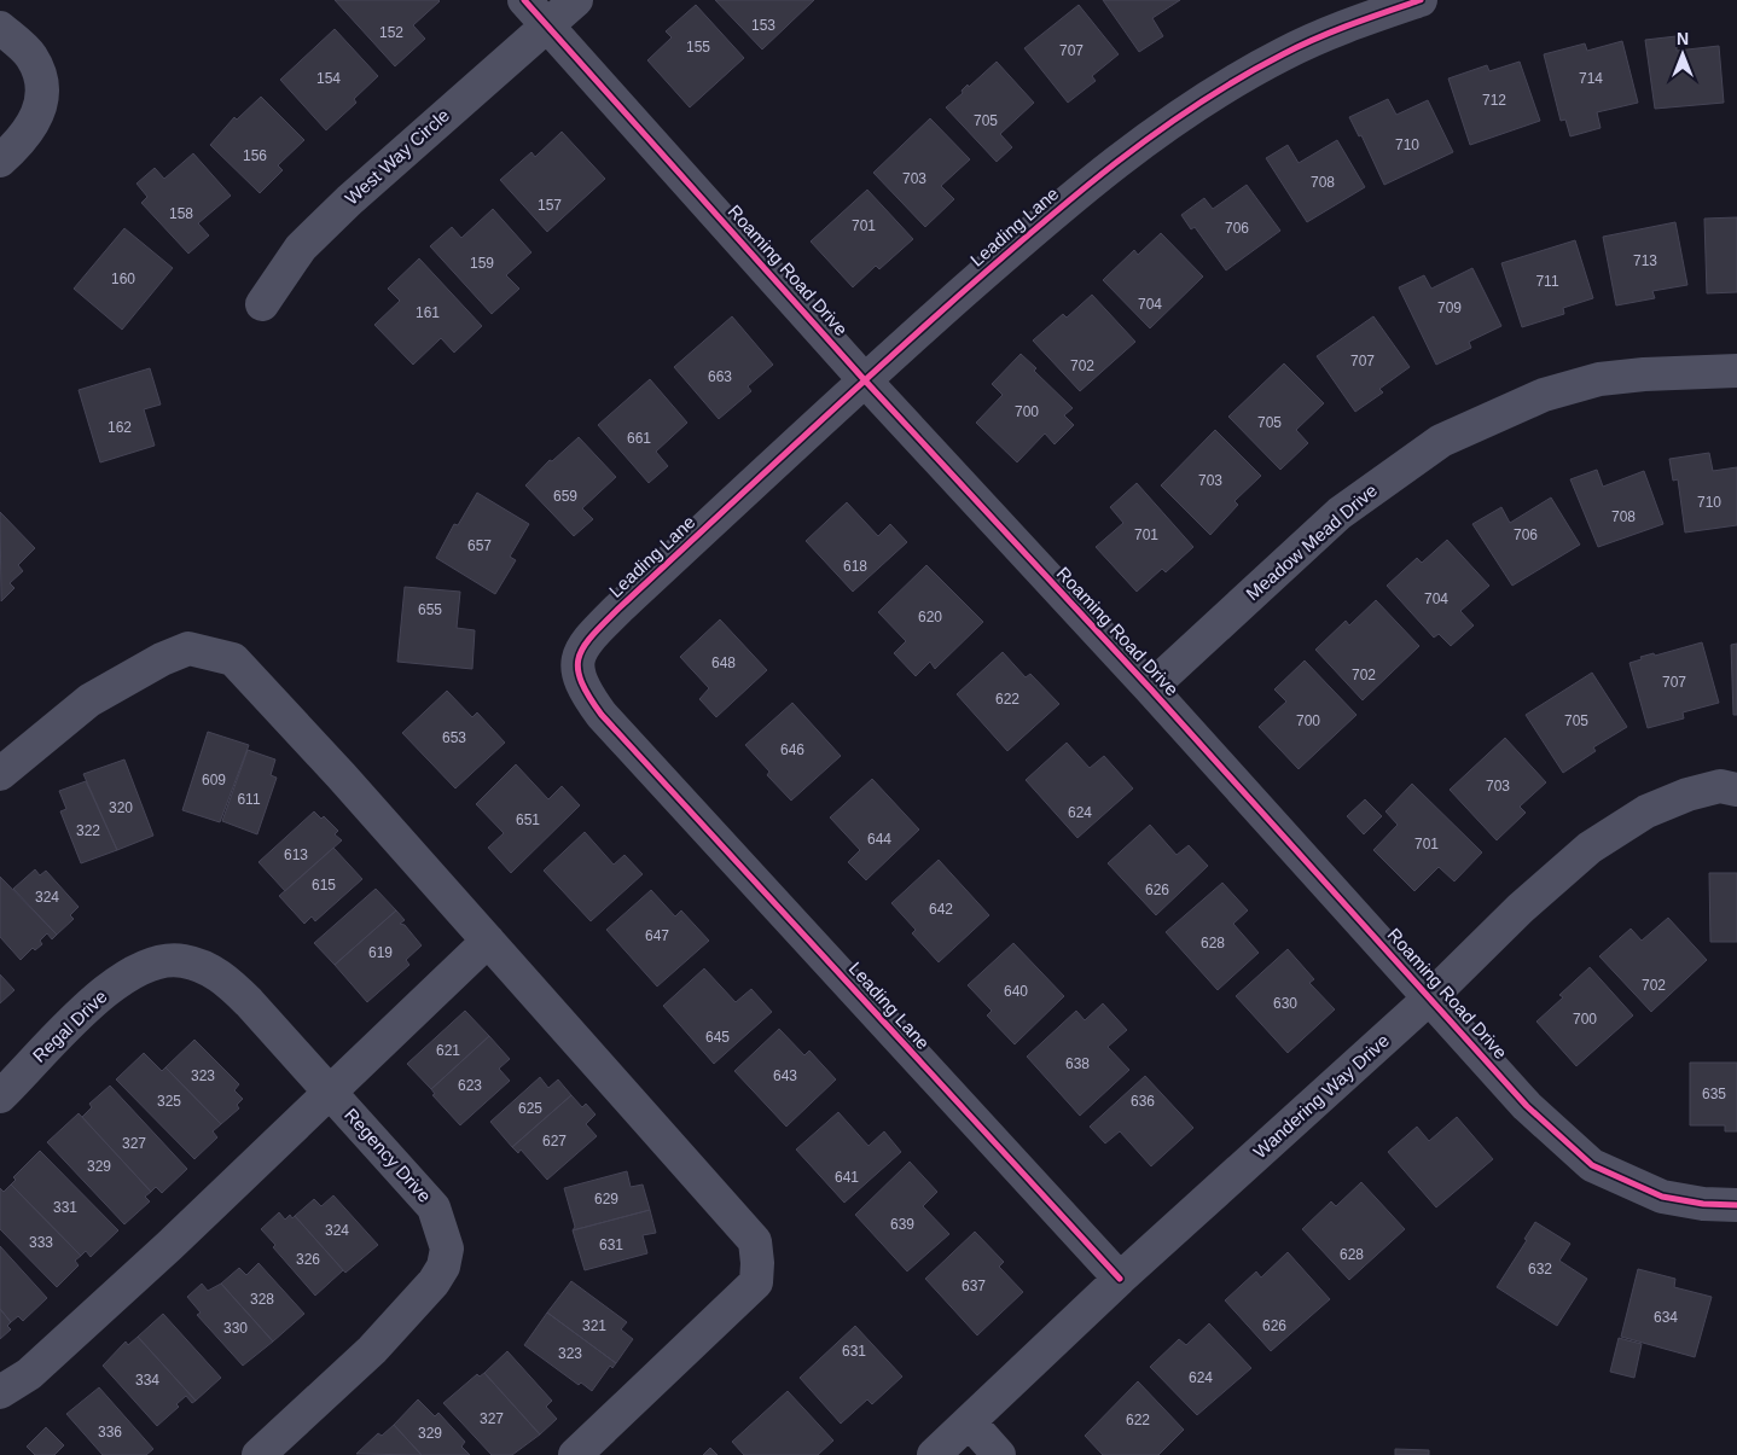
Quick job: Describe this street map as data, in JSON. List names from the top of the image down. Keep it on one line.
{"streets":{"street":["West Way Circle","Leading Lane","Roaming Road Drive","Meadow Mead Drive","Regal Drive","Wandering Way Drive","Regency Drive"]},"crossings":[["West Way Circle","Roaming Road Drive"],["Leading Lane","Roaming Road Drive"],["Leading Lane","Wandering Way Drive"],["Roaming Road Drive","Meadow Mead Drive"],["Roaming Road Drive","Wandering Way Drive"],["Regal Drive","Regency Drive"]],"house_numbers":["153","152","155","707","154","714","712","705","710","156","703","708","157","158","701","706","713","159","160","711","704","709","161","707","702","663","700","705","162","661","703","659","710","708","701","706","657","618","704","655","620","648","702","707","622","700","705","653","646","609","703","611","320","624","651","322","644","701","613","615","626","324","642","647","628","619","702","640","630","700","645","621","638","323","643","623","635","325","636","625","627","327","329","641","629","331","639","324","333","631","628","326","632","637","328","634","321","626","330","631","323","624","334","327","622","336","329"],"north":"top"}
